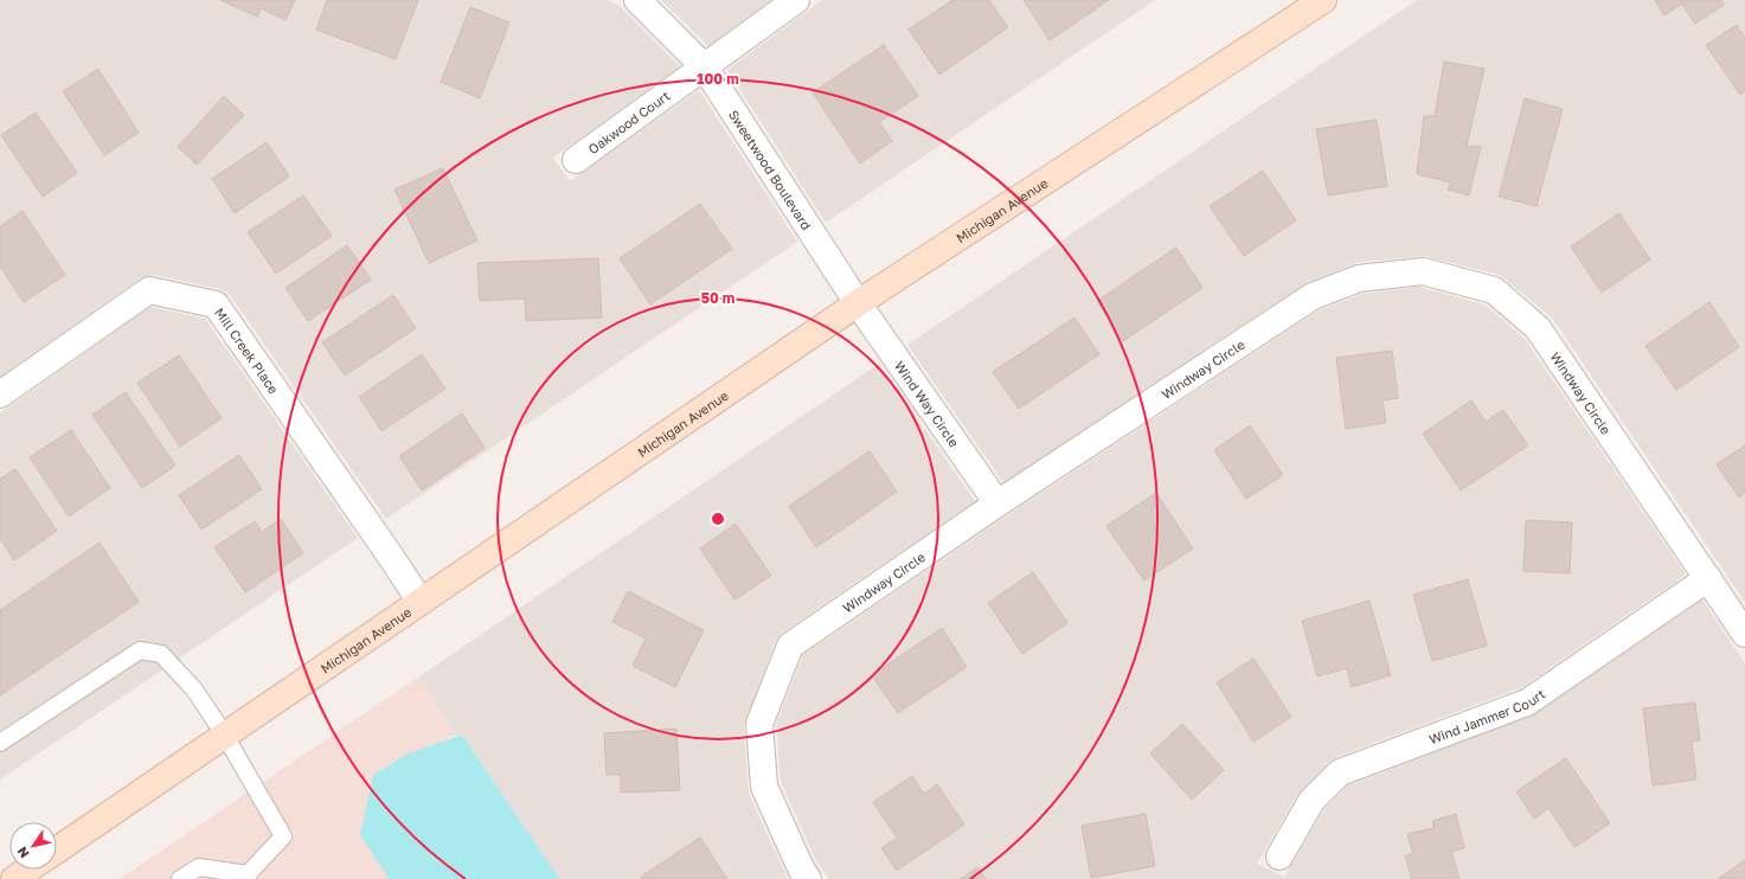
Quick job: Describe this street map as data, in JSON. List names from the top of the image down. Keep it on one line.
{"streets":{"main road":["Michigan Avenue"],"street":["Oakwood Court","Sweetwood Boulevard","Mill Creek Place","Windway Circle","Wind Way Circle","Wind Jammer Court"]},"crossings":[["Oakwood Court","Sweetwood Boulevard"],["Sweetwood Boulevard","Michigan Avenue"],["Sweetwood Boulevard","Wind Way Circle"],["Michigan Avenue","Mill Creek Place"],["Michigan Avenue","Wind Way Circle"],["Windway Circle","Wind Way Circle"],["Windway Circle","Wind Jammer Court"]],"north":"bottom left","rings":["100 m","50 m"]}
